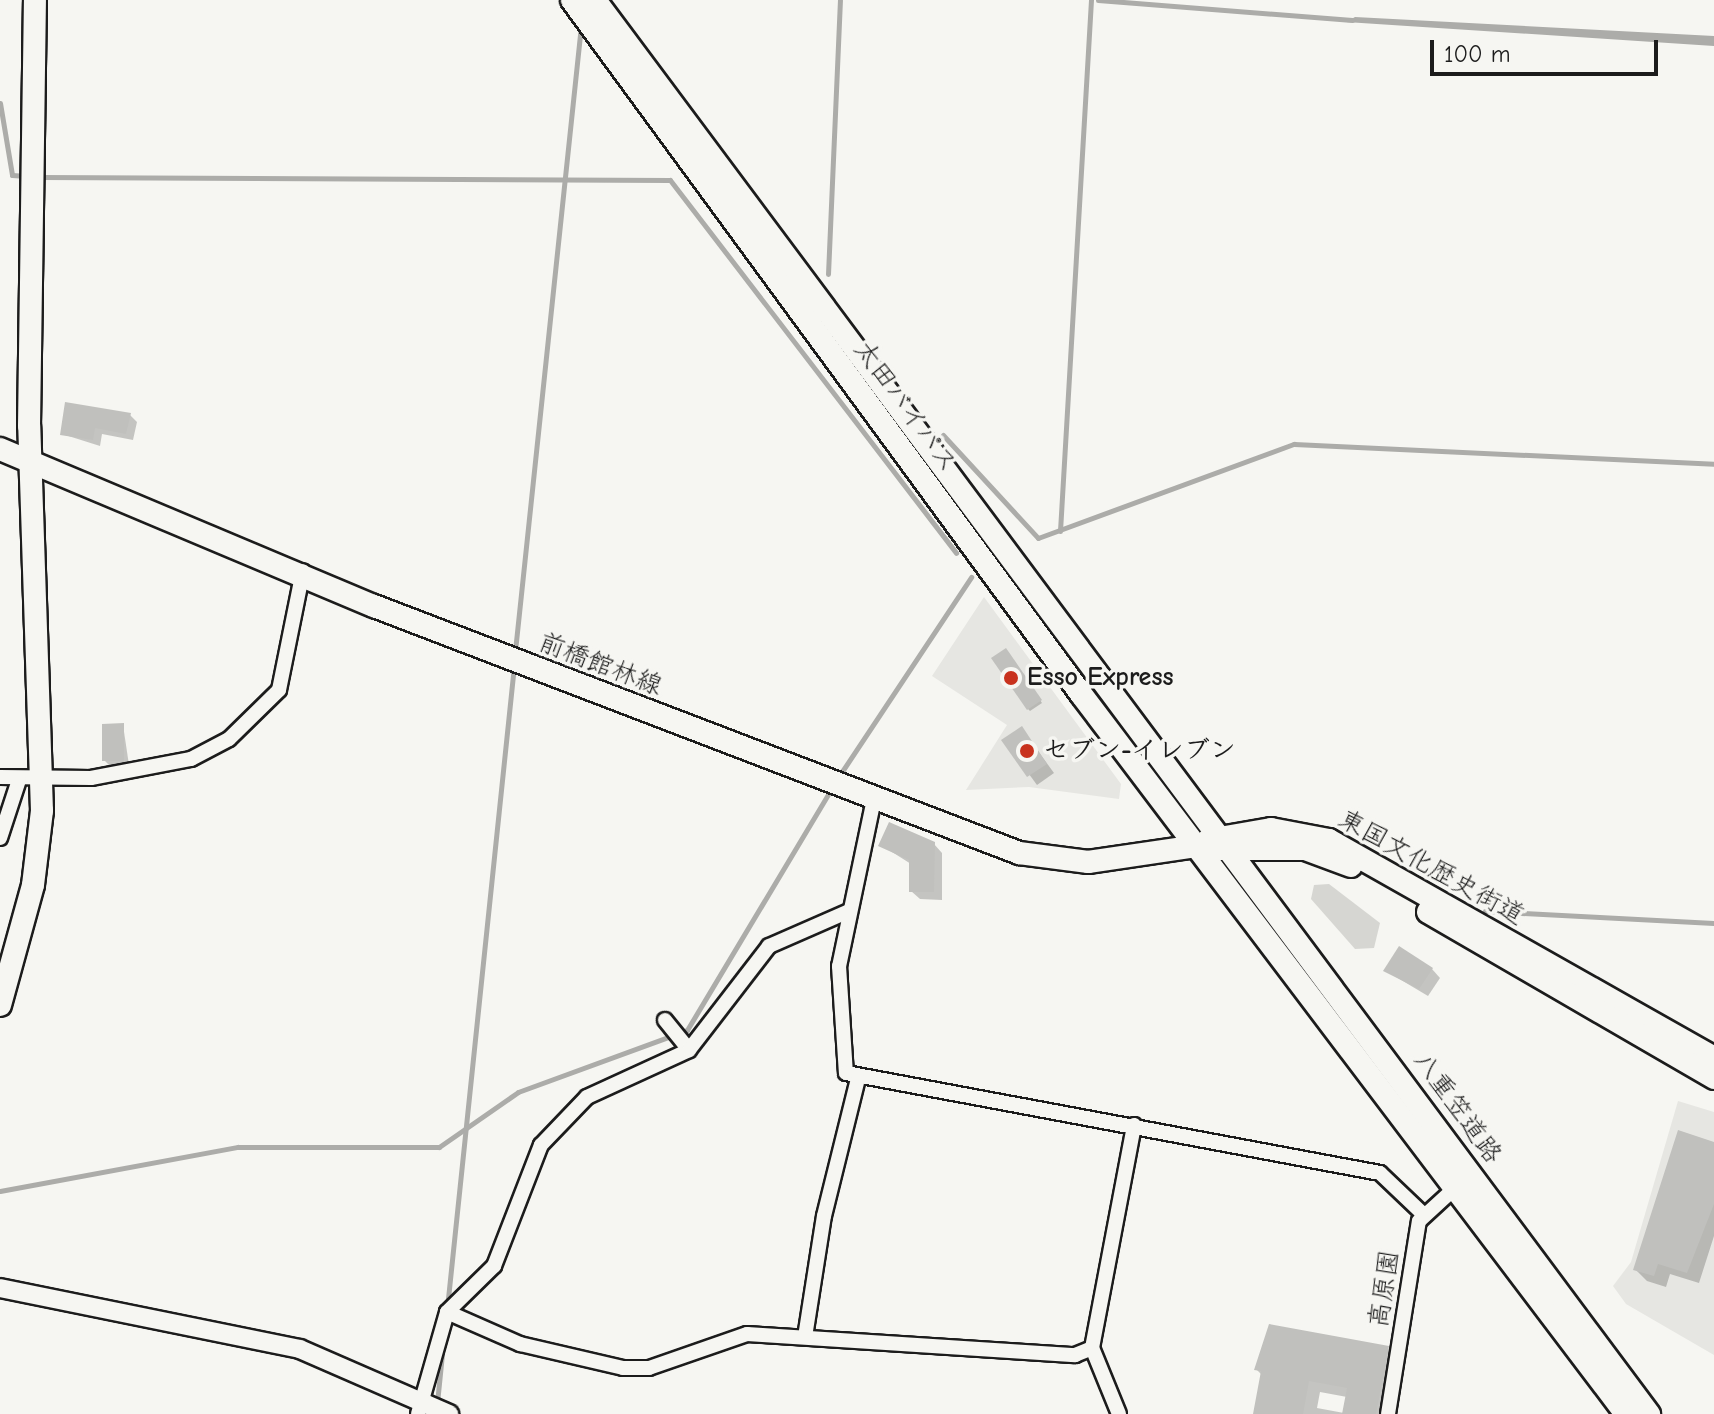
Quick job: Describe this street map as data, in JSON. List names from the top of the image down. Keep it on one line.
{"streets":{"main road":["太田バイパス","前橋館林線","東国文化歴史街道","八重笠道路"],"street":["高原園"]},"crossings":[["太田バイパス","前橋館林線"],["太田バイパス","東国文化歴史街道"],["太田バイパス","八重笠道路"],["前橋館林線","東国文化歴史街道"],["前橋館林線","八重笠道路"],["東国文化歴史街道","八重笠道路"]],"places":["Esso Express","セブン-イレブン"],"scale_bar":"100 m"}
